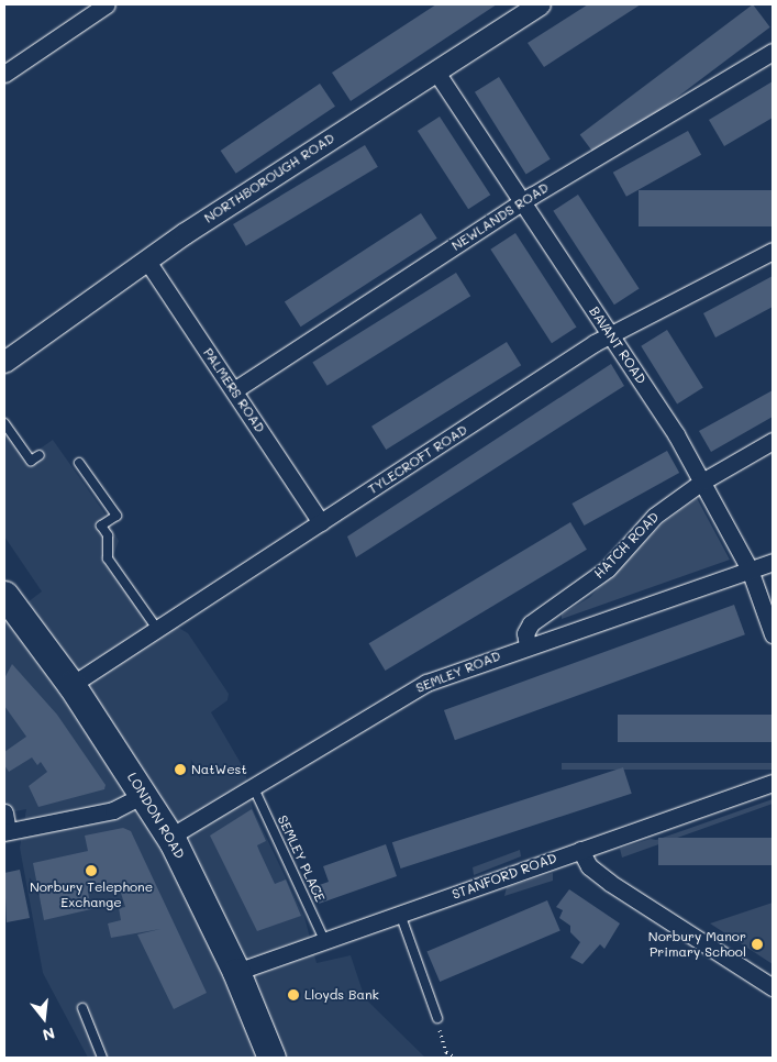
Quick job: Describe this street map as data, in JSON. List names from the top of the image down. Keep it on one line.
{"streets":{"highway":["LONDON ROAD"],"street":["NORTHBOROUGH ROAD","NEWLANDS ROAD","BAVANT ROAD","PALMERS ROAD","TYLECROFT ROAD","HATCH ROAD","SEMLEY ROAD","STANFORD ROAD"],"lane":["SEMLEY PLACE"]},"crossings":[["NORTHBOROUGH ROAD","BAVANT ROAD"],["NORTHBOROUGH ROAD","PALMERS ROAD"],["NEWLANDS ROAD","BAVANT ROAD"],["NEWLANDS ROAD","PALMERS ROAD"],["BAVANT ROAD","TYLECROFT ROAD"],["BAVANT ROAD","HATCH ROAD"],["BAVANT ROAD","SEMLEY ROAD"],["PALMERS ROAD","TYLECROFT ROAD"],["TYLECROFT ROAD","LONDON ROAD"],["HATCH ROAD","SEMLEY ROAD"],["SEMLEY ROAD","LONDON ROAD"],["SEMLEY ROAD","SEMLEY PLACE"],["LONDON ROAD","STANFORD ROAD"],["SEMLEY PLACE","STANFORD ROAD"]],"places":["NatWest","Norbury Telephone Exchange","Norbury Manor Primary School","Lloyds Bank"],"north":"bottom"}
